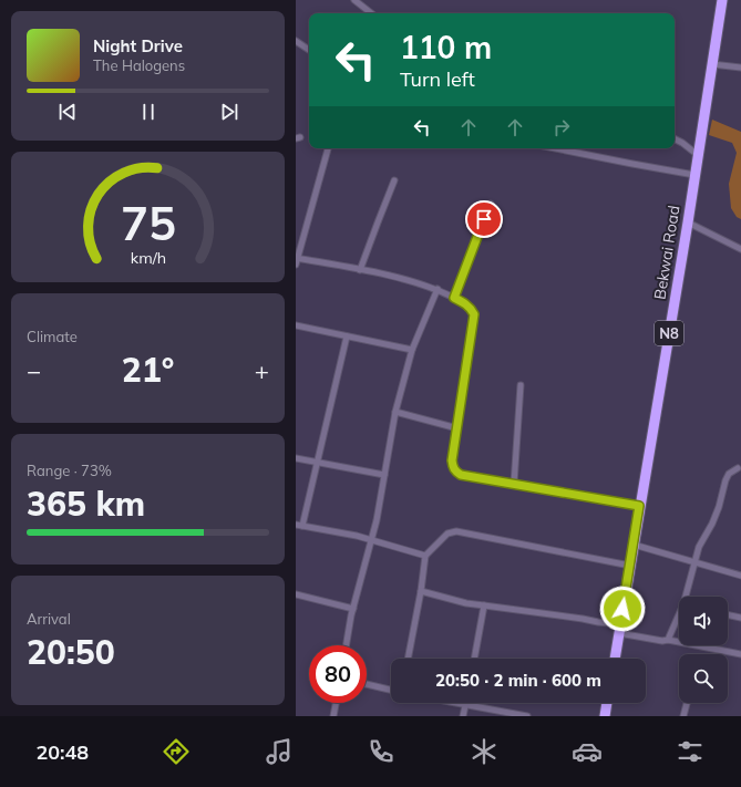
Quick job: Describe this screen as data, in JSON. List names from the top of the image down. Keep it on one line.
{"streets":{"highway":["Bekwai Road","N8"]},"page":{"turn":["110 m","Turn left"],"song":["Night Drive","The Halogens"],"tile":["Climate",["Range · 73%","365 km"],["Arrival","20:50"]],"heat":["−","21°","+"],"limit":"80","trip":"20:50 · 2 min · 600 m","tabs":"20:48","gauge":["75","km/h"]}}
